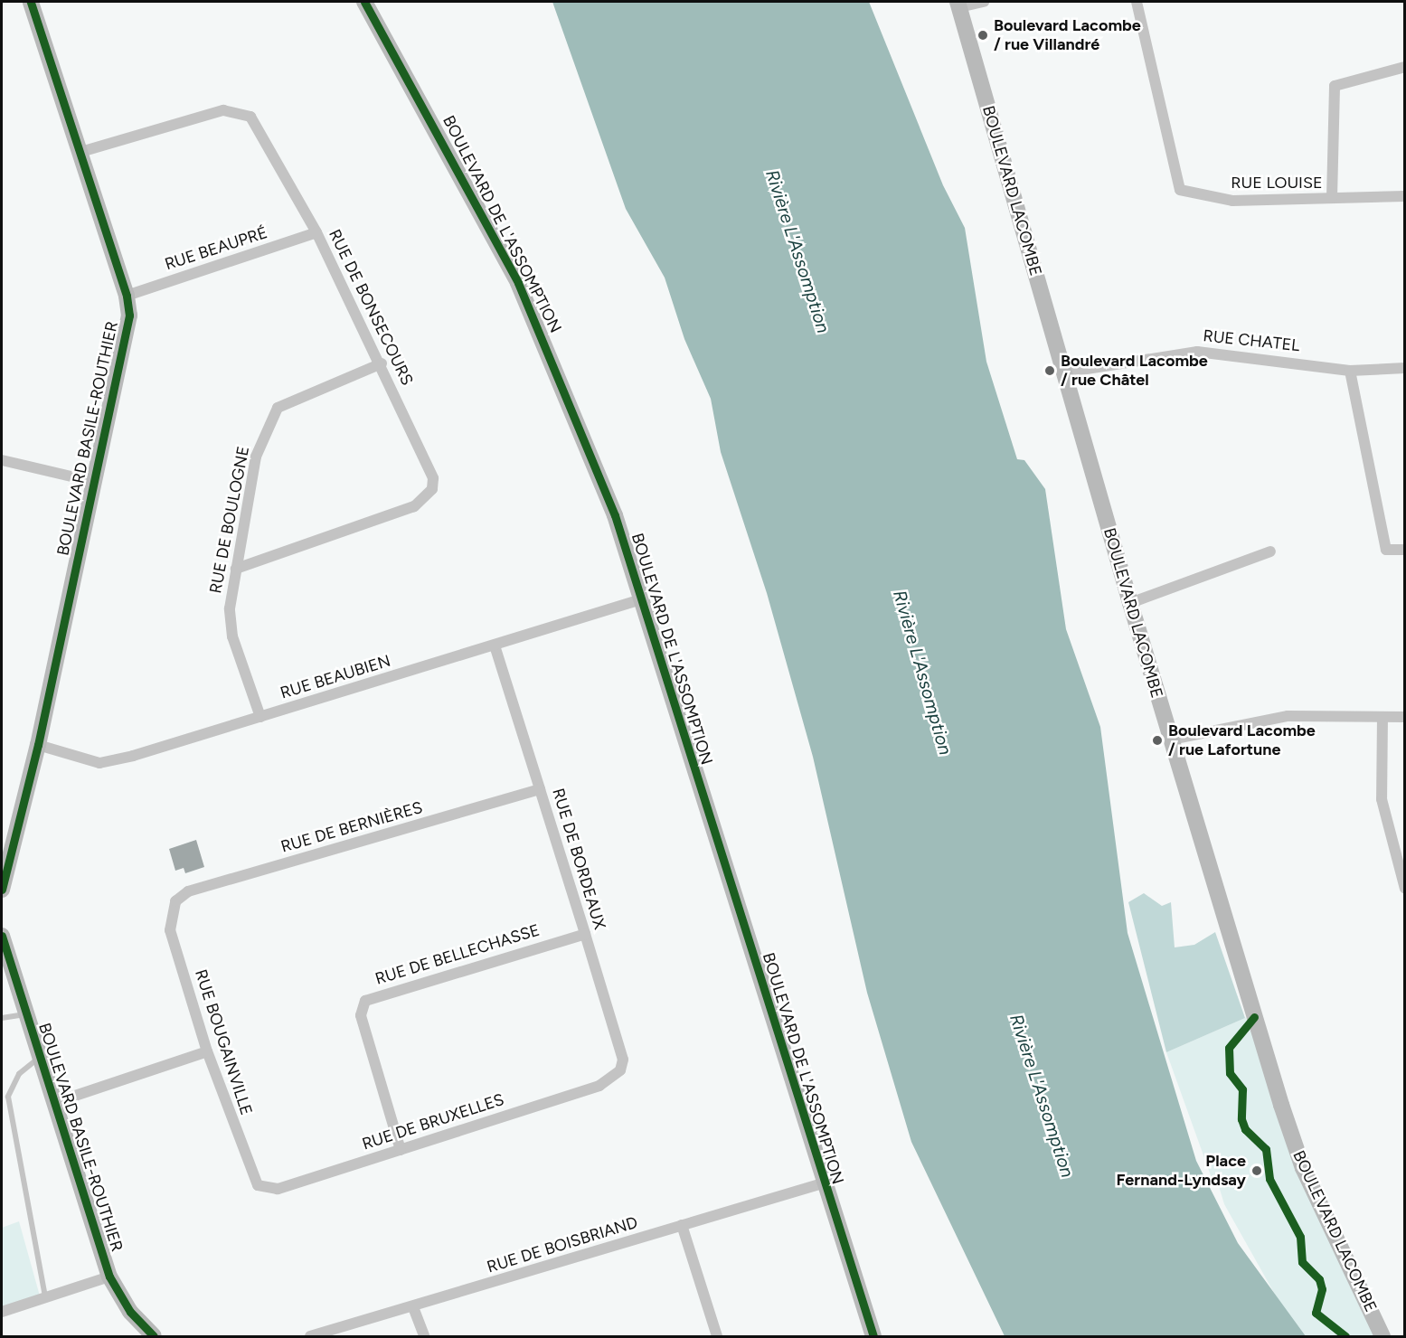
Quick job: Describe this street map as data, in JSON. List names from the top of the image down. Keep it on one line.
{"streets":{"street":["RUE LOUISE","BOULEVARD LACOMBE","BOULEVARD DE L'ASSOMPTION","RUE BEAUPRÉ","RUE DE BONSECOURS","RUE CHATEL","BOULEVARD BASILE-ROUTHIER","RUE DE BOULOGNE","RUE BEAUBIEN","RUE DE BERNIÈRES","RUE DE BORDEAUX","RUE DE BELLECHASSE","RUE BOUGAINVILLE","RUE DE BRUXELLES","RUE DE BOISBRIAND"]},"crossings":[["BOULEVARD LACOMBE","RUE CHATEL"],["BOULEVARD DE L'ASSOMPTION","RUE BEAUBIEN"],["BOULEVARD DE L'ASSOMPTION","RUE DE BOISBRIAND"],["RUE BEAUPRÉ","RUE DE BONSECOURS"],["RUE BEAUPRÉ","BOULEVARD BASILE-ROUTHIER"],["RUE DE BONSECOURS","BOULEVARD BASILE-ROUTHIER"],["RUE DE BONSECOURS","RUE DE BOULOGNE"],["BOULEVARD BASILE-ROUTHIER","RUE BEAUBIEN"],["RUE DE BOULOGNE","RUE BEAUBIEN"],["RUE BEAUBIEN","RUE DE BORDEAUX"],["RUE DE BERNIÈRES","RUE DE BORDEAUX"],["RUE DE BERNIÈRES","RUE BOUGAINVILLE"],["RUE DE BORDEAUX","RUE DE BELLECHASSE"],["RUE DE BORDEAUX","RUE DE BRUXELLES"],["RUE DE BELLECHASSE","RUE DE BRUXELLES"],["RUE BOUGAINVILLE","RUE DE BRUXELLES"]],"water":["Rivière L'Assomption"],"places":["Boulevard Lacombe / rue Villandré","Boulevard Lacombe / rue Châtel","Boulevard Lacombe / rue Lafortune","Place Fernand-Lyndsay"]}
